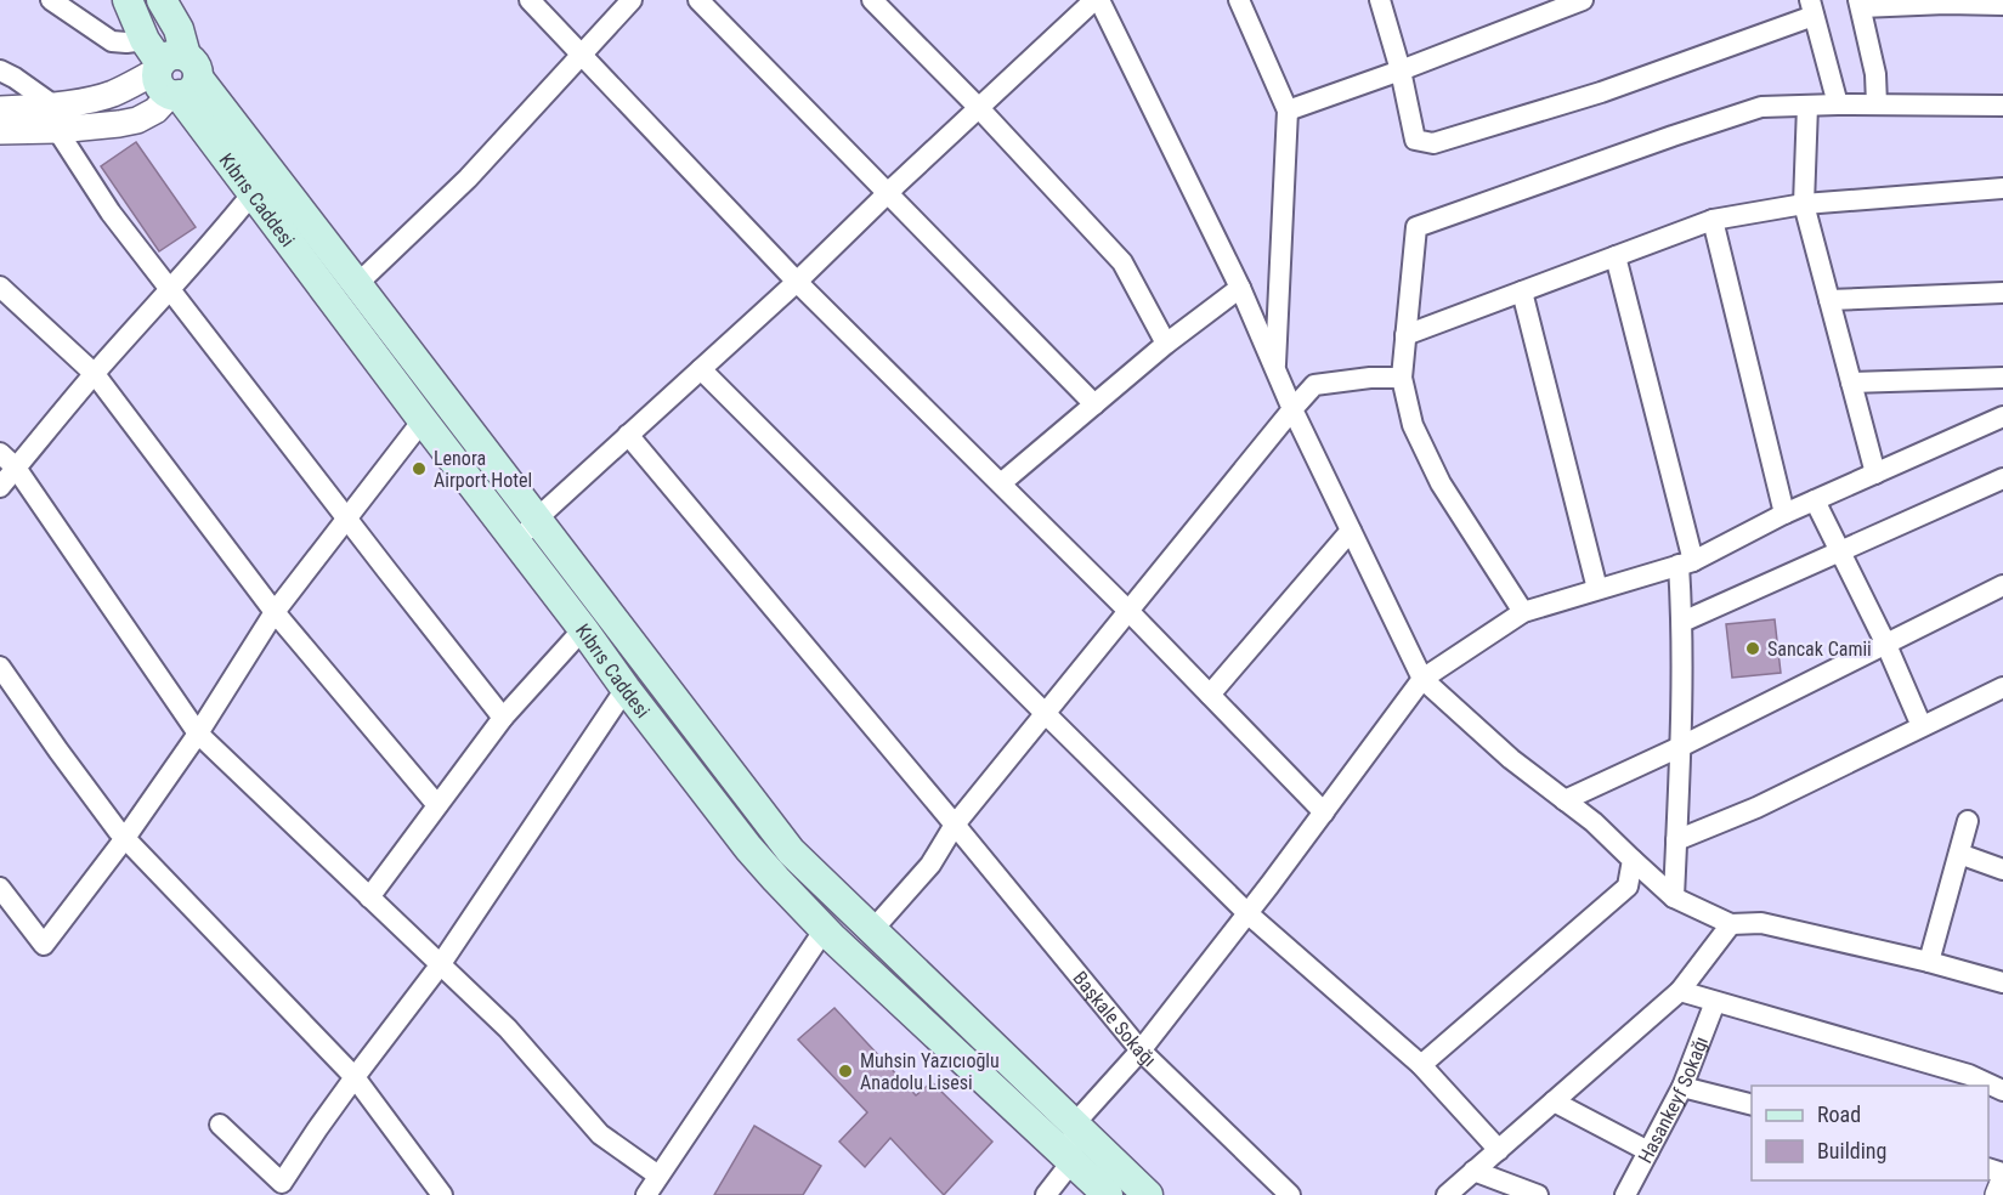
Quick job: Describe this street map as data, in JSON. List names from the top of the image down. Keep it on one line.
{"streets":{"main road":["Kıbrıs Caddesi"],"street":["Başkale Sokağı","Hasankeyf Sokağı"]},"places":["Lenora Airport Hotel","Sancak Camii","Muhsin Yazıcıoğlu Anadolu Lisesi"],"legend":["Road","Building"]}
